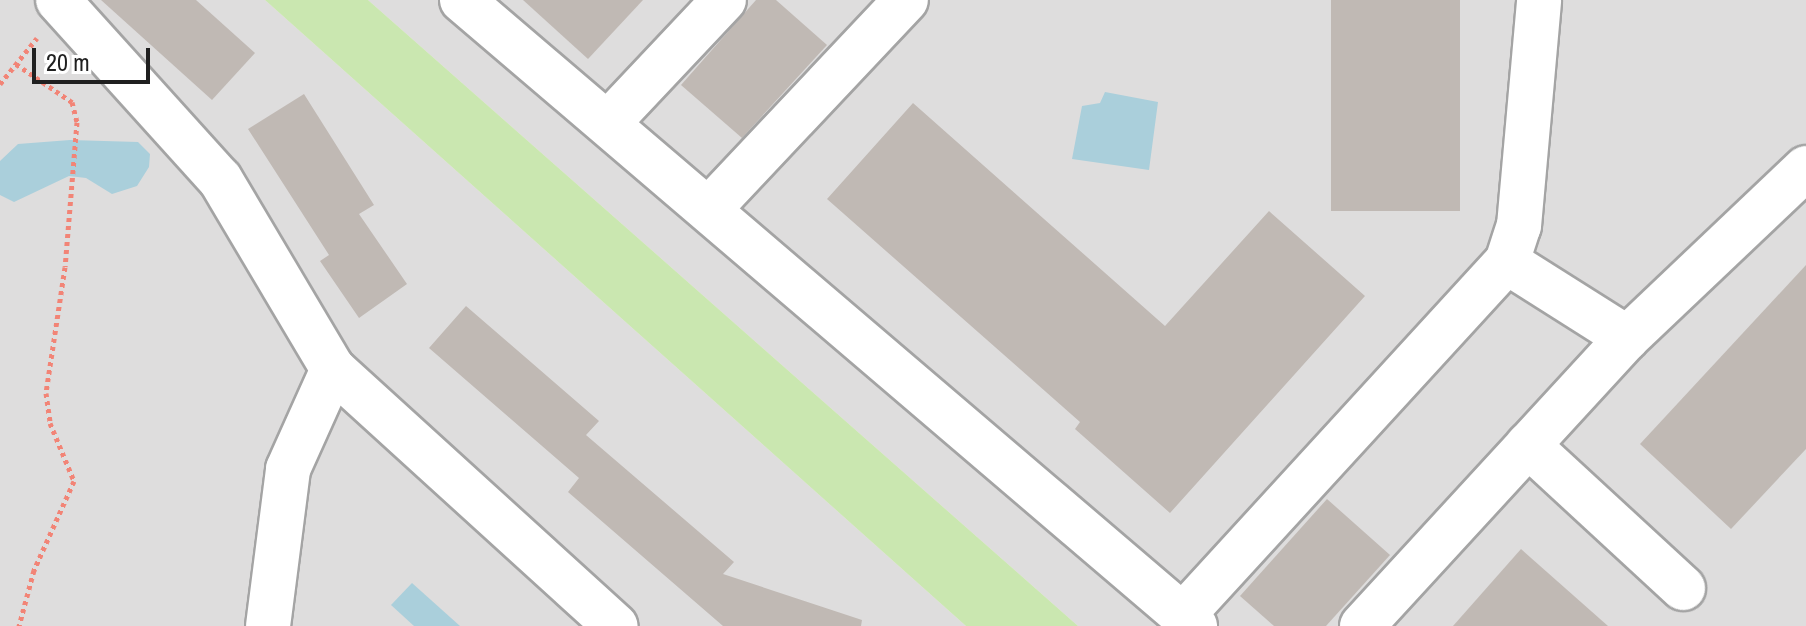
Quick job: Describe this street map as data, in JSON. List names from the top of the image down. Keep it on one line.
{"scale_bar":"20 m"}
